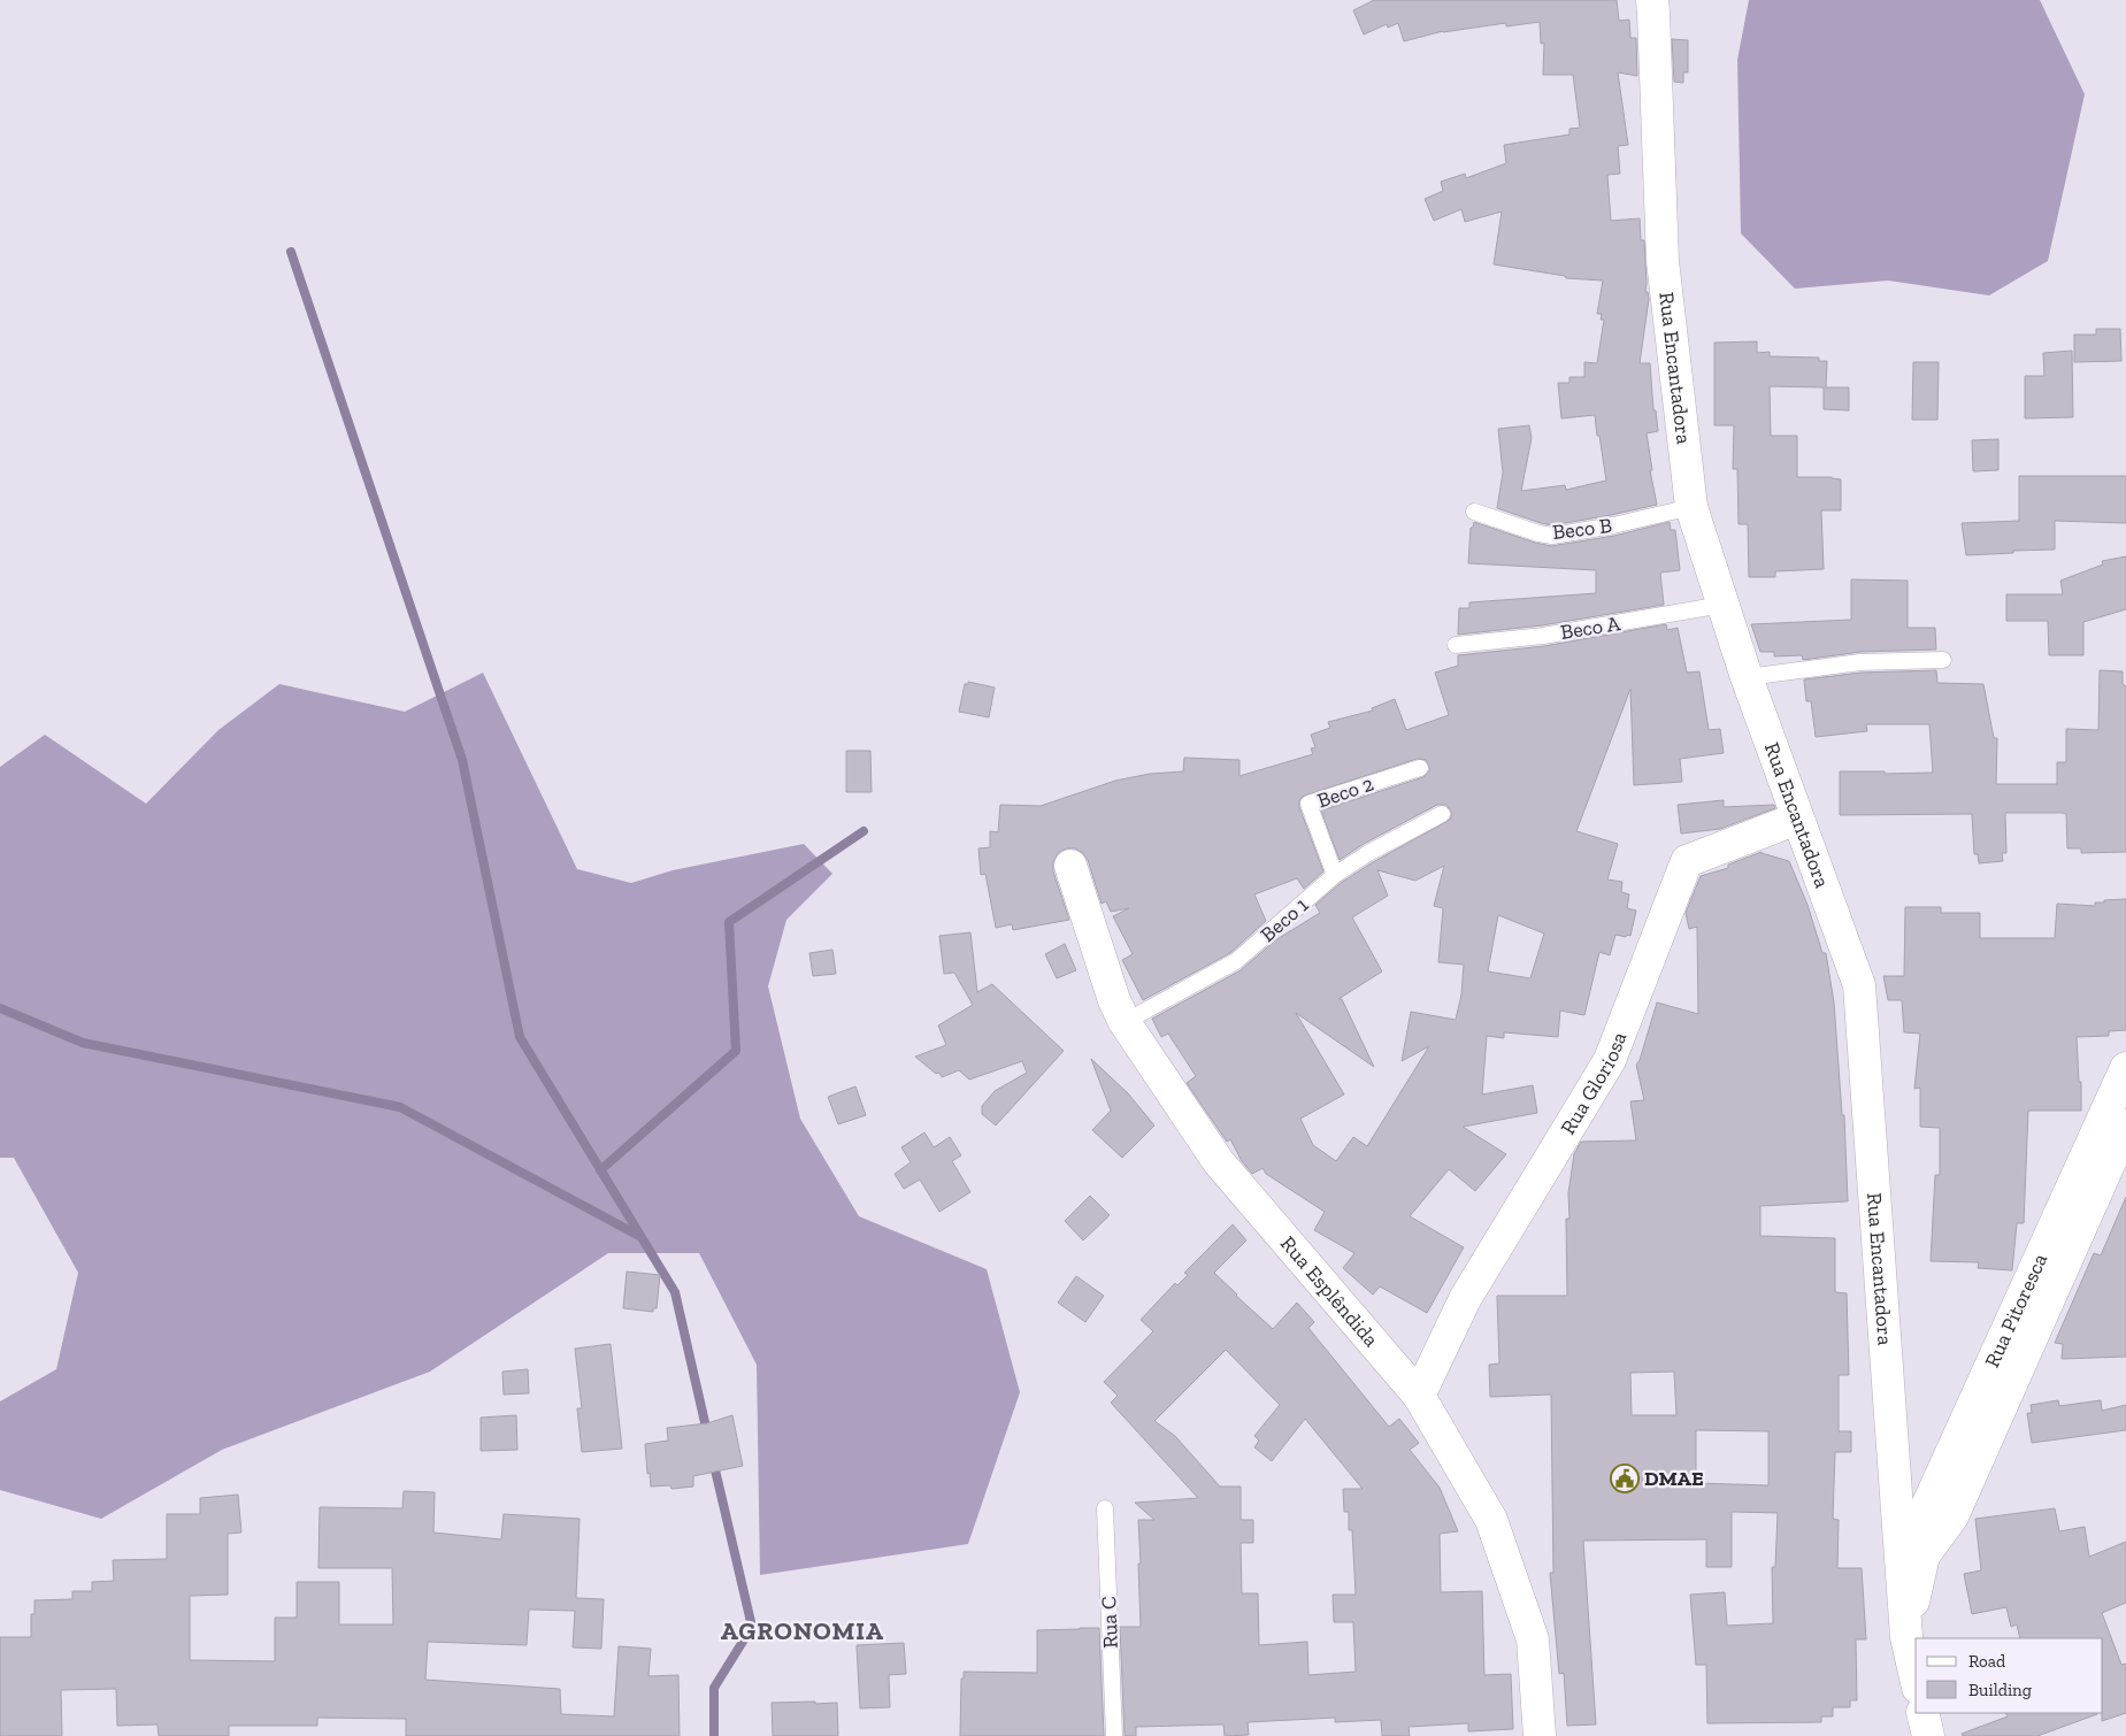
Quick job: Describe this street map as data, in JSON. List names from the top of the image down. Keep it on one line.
{"streets":{"street":["Rua Encantadora","Rua Gloriosa","Rua Esplêndida","Rua Pitoresca"],"lane":["Beco B","Beco A","Beco 2","Beco 1","Rua C"]},"crossings":[["Rua Encantadora","Beco B"],["Rua Encantadora","Beco A"],["Rua Encantadora","Rua Gloriosa"],["Rua Encantadora","Rua Pitoresca"],["Beco 2","Beco 1"],["Beco 1","Rua Esplêndida"],["Rua Gloriosa","Rua Esplêndida"]],"districts":["AGRONOMIA"],"places":{"public building":["DMAE"]},"legend":["Road","Building"]}
